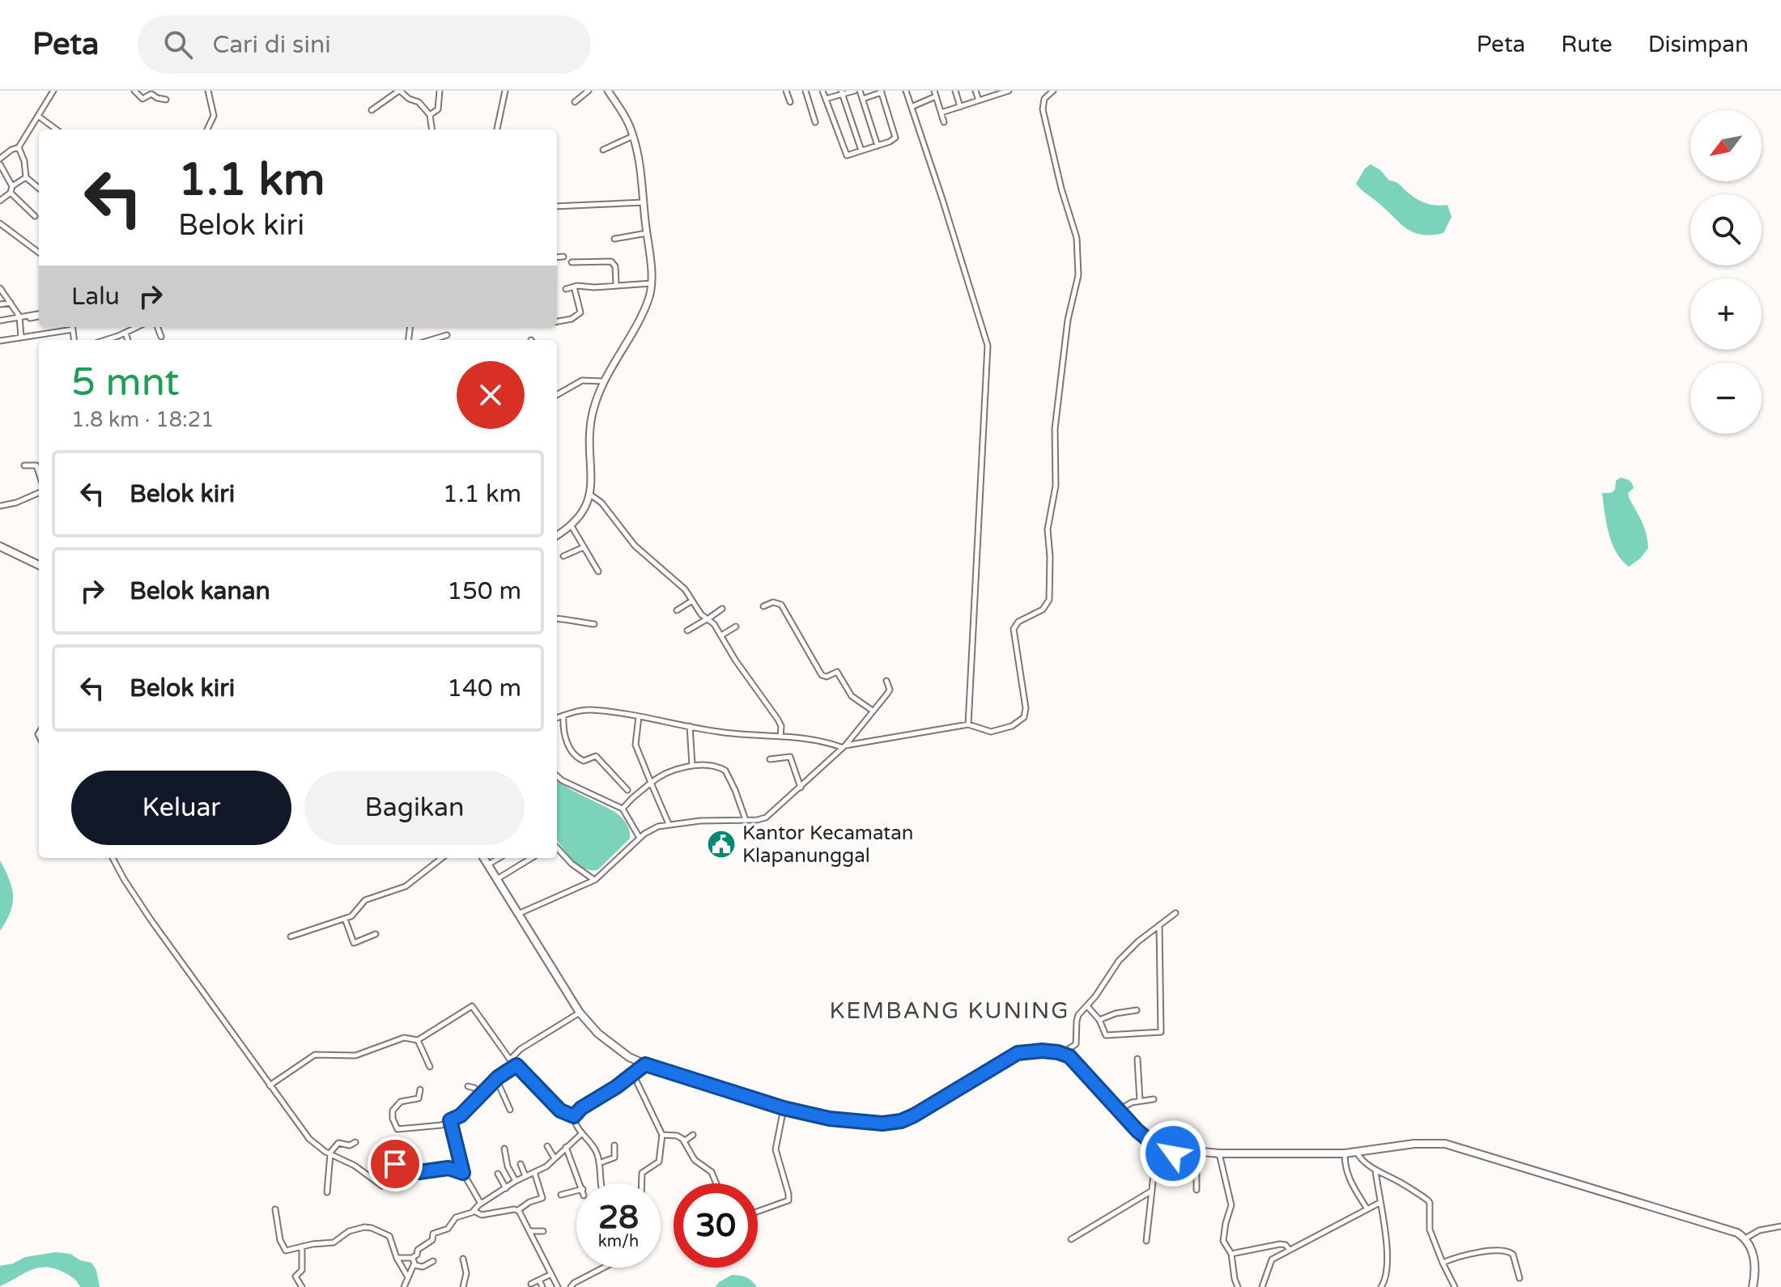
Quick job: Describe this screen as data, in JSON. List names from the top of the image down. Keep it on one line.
{"districts":["KEMBANG KUNING"],"places":{"public building":["Kantor Kecamatan Klapanunggal"]},"north":"bottom left","page":{"header":"Peta","search":"Cari di sini","nav":["Peta","Rute","Disimpan"],"map_buttons":["+","−"],"turn":["1.1 km","Belok kiri"],"then":"Lalu","heading":["5 mnt","1.8 km · 18:21"],"list":[{"name":"Belok kiri","value":"1.1 km"},{"name":"Belok kanan","value":"150 m"},{"name":"Belok kiri","value":"140 m"}],"buttons":["Keluar","Bagikan"],"speed":"28 km/h","limit":"30"}}
